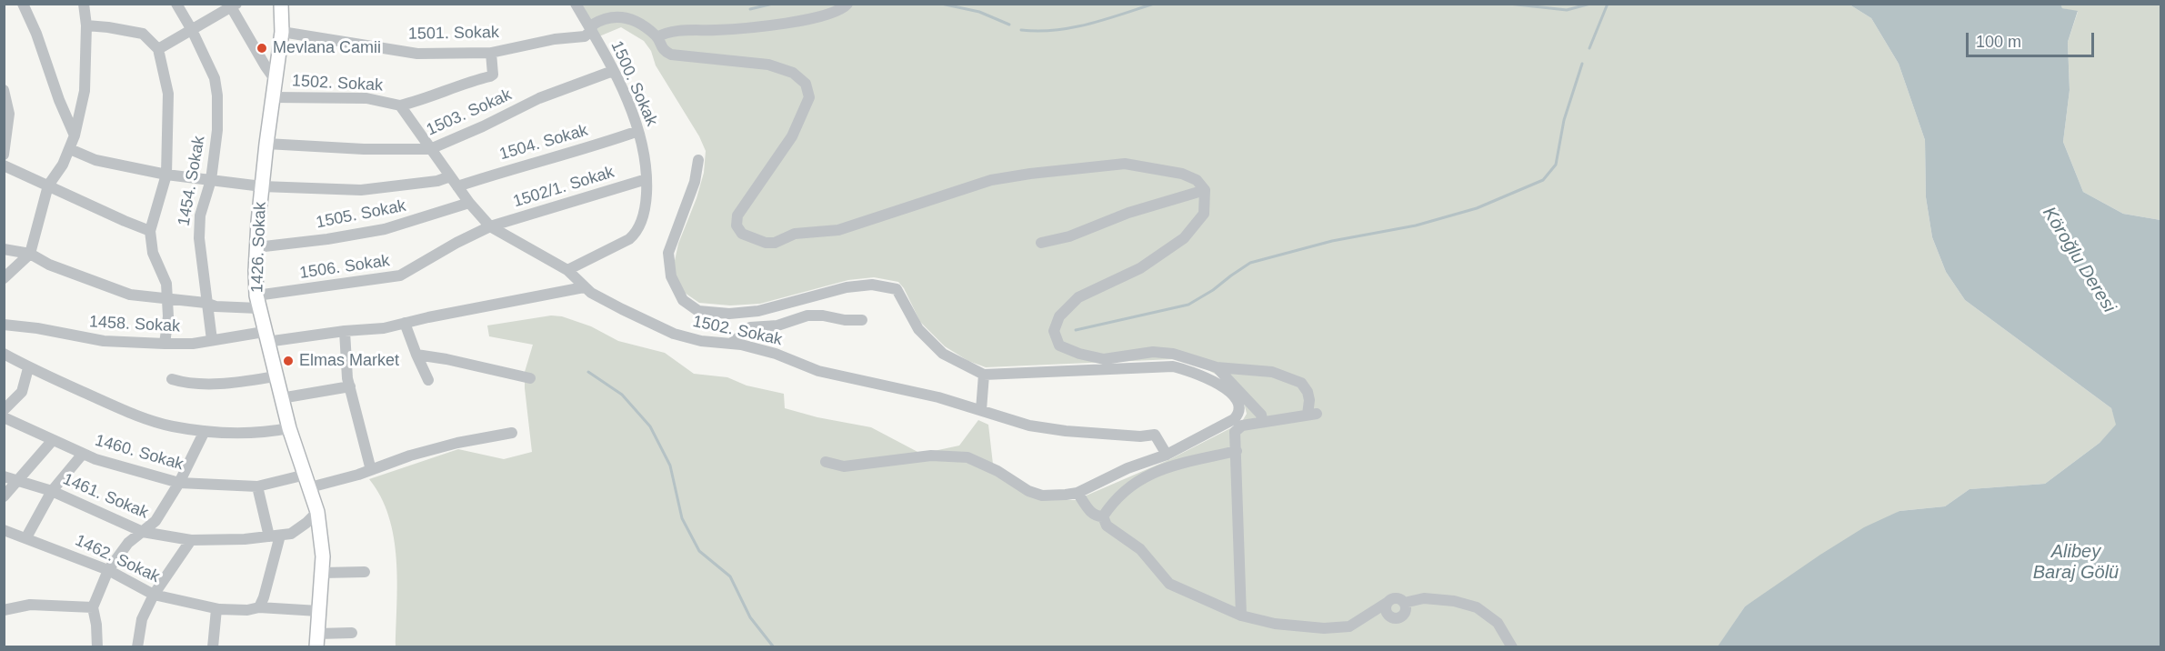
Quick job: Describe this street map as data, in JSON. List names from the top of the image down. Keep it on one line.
{"streets":{"main road":["1426. Sokak"],"street":["1501. Sokak","1502. Sokak","1500. Sokak","1503. Sokak","1504. Sokak","1454. Sokak","1502/1. Sokak","1505. Sokak","1506. Sokak","1458. Sokak","1460. Sokak","1461. Sokak","1462. Sokak"]},"crossings":[["1501. Sokak","1500. Sokak"],["1501. Sokak","1426. Sokak"],["1502. Sokak","1500. Sokak"],["1502. Sokak","1503. Sokak"],["1502. Sokak","1504. Sokak"],["1502. Sokak","1502/1. Sokak"],["1502. Sokak","1505. Sokak"],["1502. Sokak","1426. Sokak"],["1502. Sokak","1506. Sokak"],["1502. Sokak","1458. Sokak"],["1500. Sokak","1503. Sokak"],["1500. Sokak","1504. Sokak"],["1500. Sokak","1502/1. Sokak"],["1503. Sokak","1426. Sokak"],["1454. Sokak","1506. Sokak"],["1454. Sokak","1458. Sokak"],["1502/1. Sokak","1506. Sokak"],["1505. Sokak","1426. Sokak"],["1426. Sokak","1506. Sokak"],["1426. Sokak","1458. Sokak"],["1426. Sokak","1460. Sokak"],["1426. Sokak","1461. Sokak"],["1426. Sokak","1462. Sokak"]],"water":["Köroğlu Deresi","Alibey Baraj Gölü"],"places":["Mevlana Camii","Elmas Market"],"scale_bar":"100 m"}
